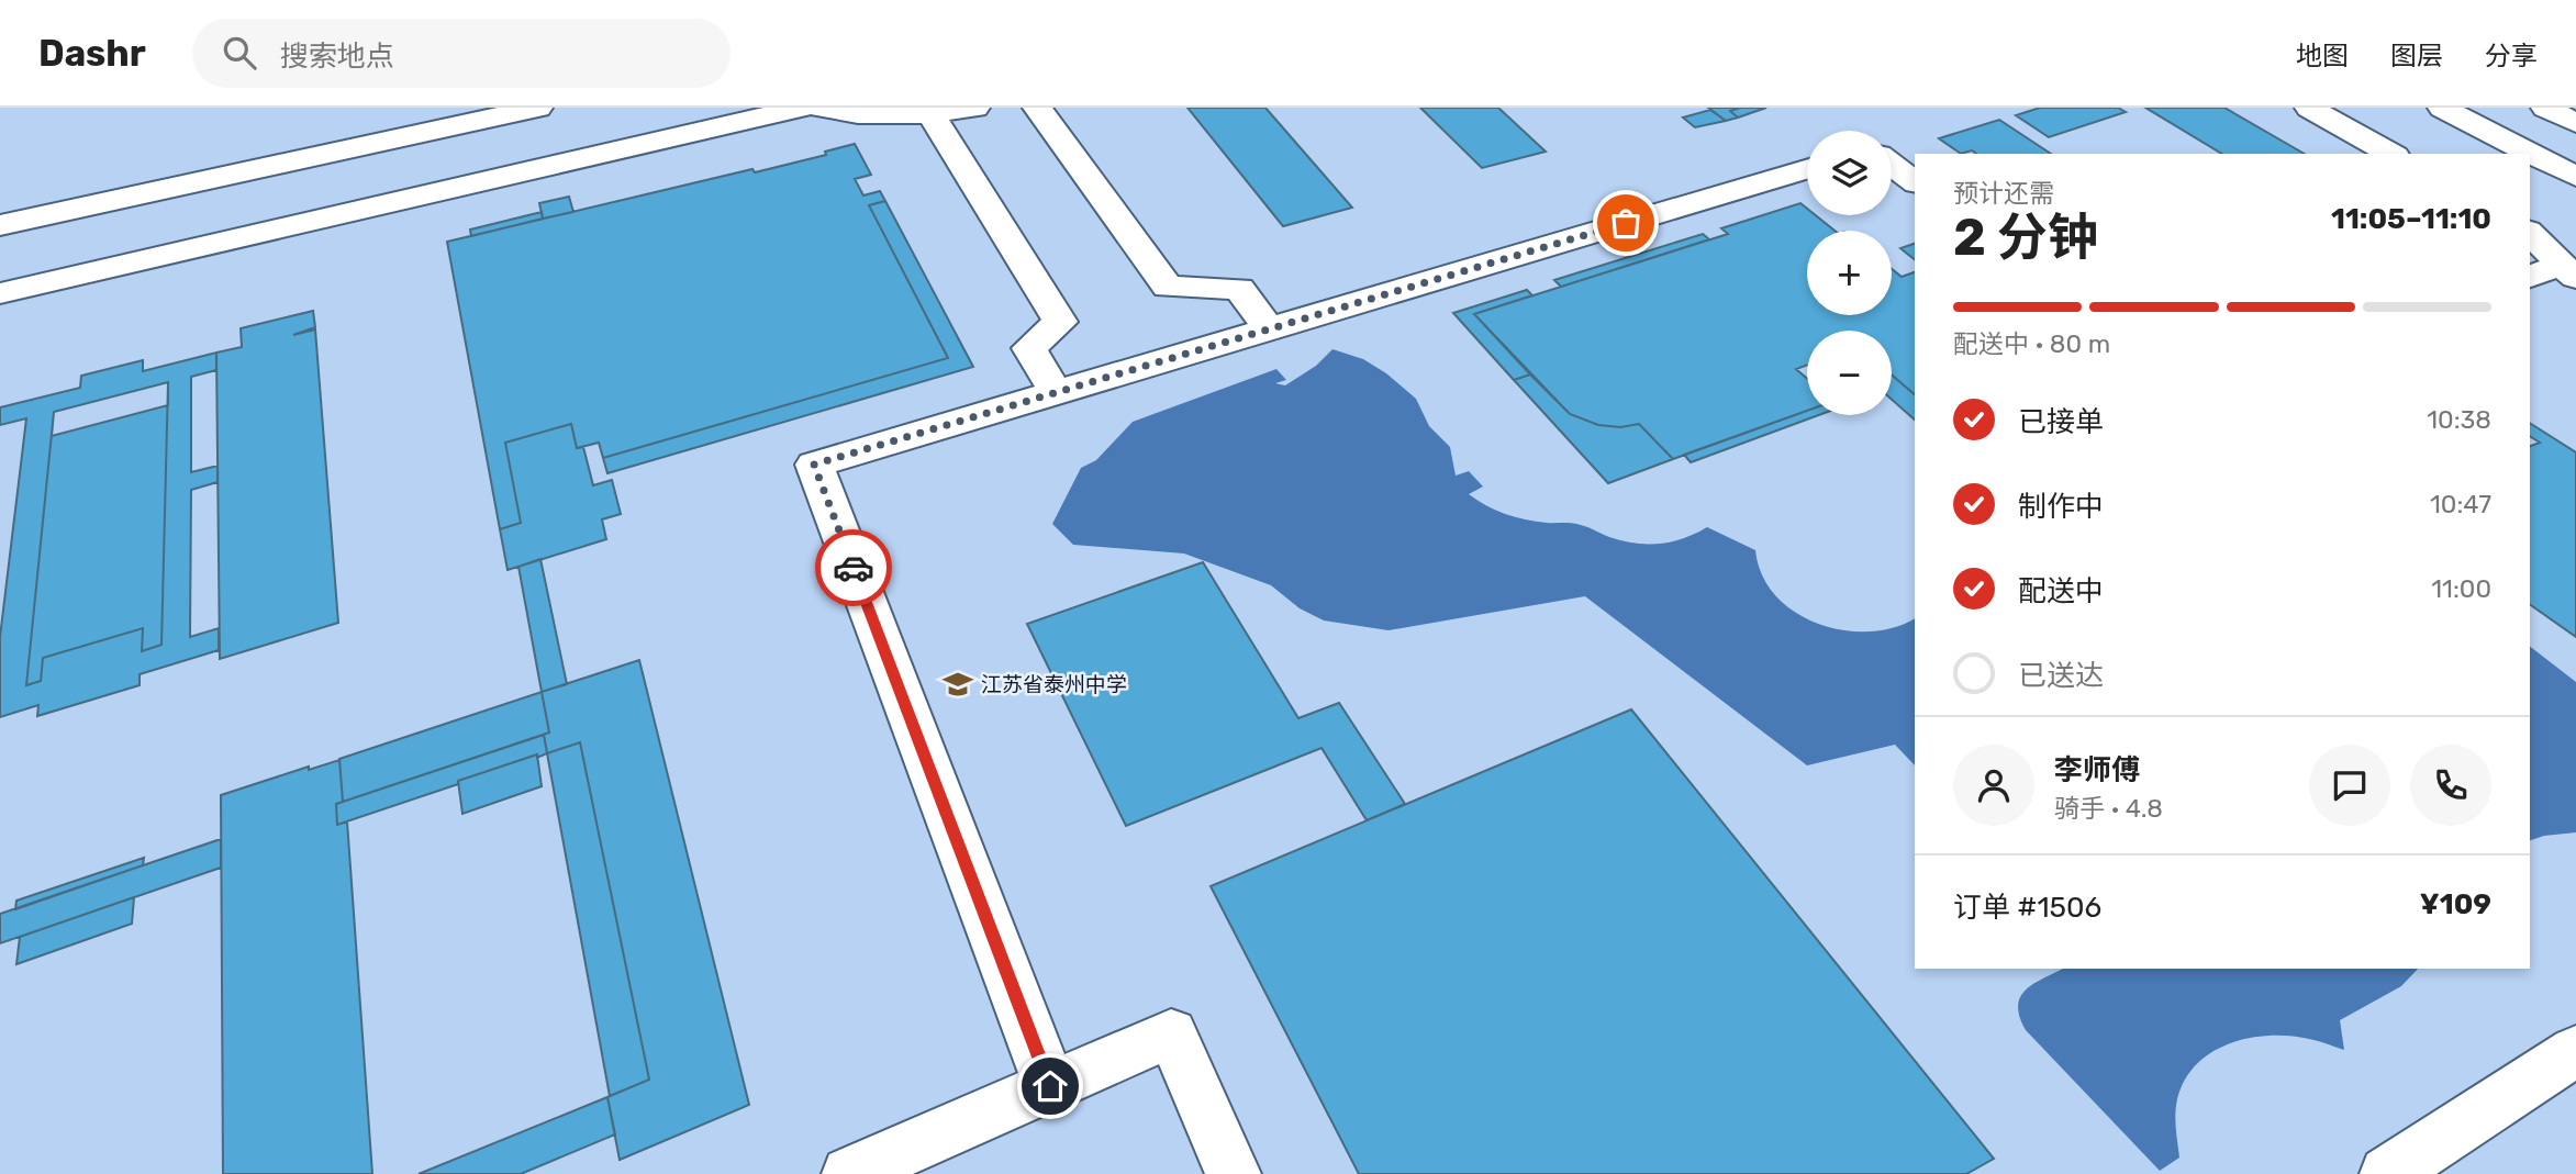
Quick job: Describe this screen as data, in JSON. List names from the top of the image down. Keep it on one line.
{"places":{"school or university":["江苏省泰州中学"]},"page":{"header":"Dashr","search":"搜索地点","nav":["地图","图层","分享"],"map_buttons":["+","−"],"heading":["2 分钟","预计还需","11:05–11:10"],"panel":["李师傅","骑手 · 4.8","订单 #1506","¥109"],"bar":"配送中 · 80 m","list":[["已接单","10:38"],["制作中","10:47"],["配送中","11:00"],"已送达"]}}
